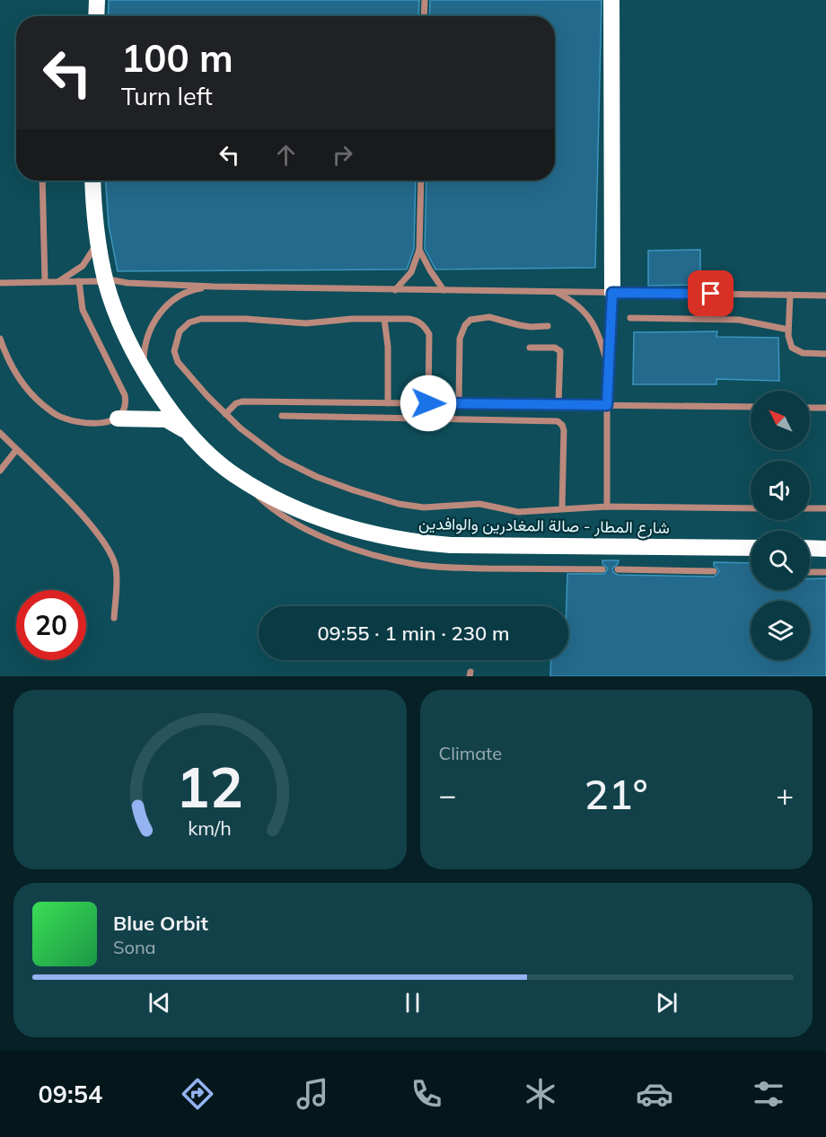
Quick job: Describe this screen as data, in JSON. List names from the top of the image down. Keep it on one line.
{"streets":{"highway":["شارع المطار - صالة المغادرين والوافدين"]},"north":"top left","page":{"turn":["100 m","Turn left"],"limit":"20","trip":"09:55 · 1 min · 230 m","tile":"Climate","heat":["−","21°","+"],"song":["Blue Orbit","Sona"],"tabs":"09:54","gauge":["12","km/h"]}}
